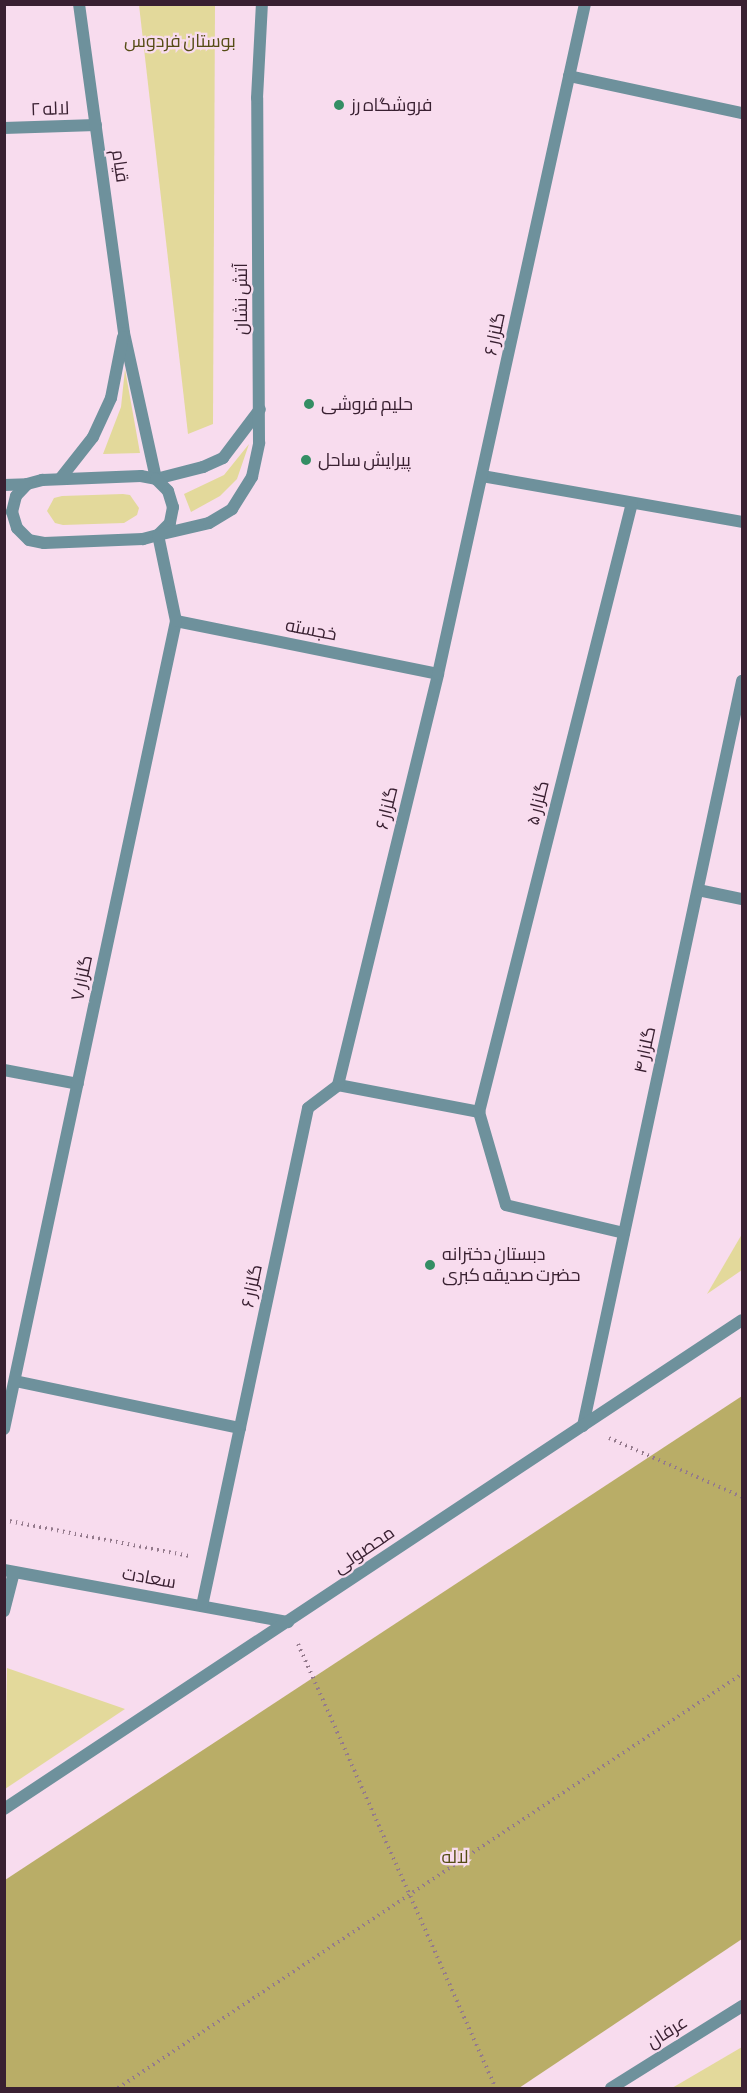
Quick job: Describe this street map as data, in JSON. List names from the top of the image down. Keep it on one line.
{"streets":{"street":["لاله ۲","قیام","آتش نشان","گلزار ۶","خجسته","گلزار ۵","گلزار ۷","گلزار ۴","محصولی","سعادت","عرفان"]},"crossings":[["لاله ۲","قیام"],["آتش نشان","گلزار ۷"],["گلزار ۶","خجسته"],["گلزار ۶","سعادت"],["خجسته","گلزار ۷"],["گلزار ۴","محصولی"],["محصولی","سعادت"]],"parks":["بوستان فردوس","لاله"],"places":["فروشگاه رز","حلیم فروشی","پیرایش ساحل","دبستان دخترانه حضرت صدیقه کبری"]}
